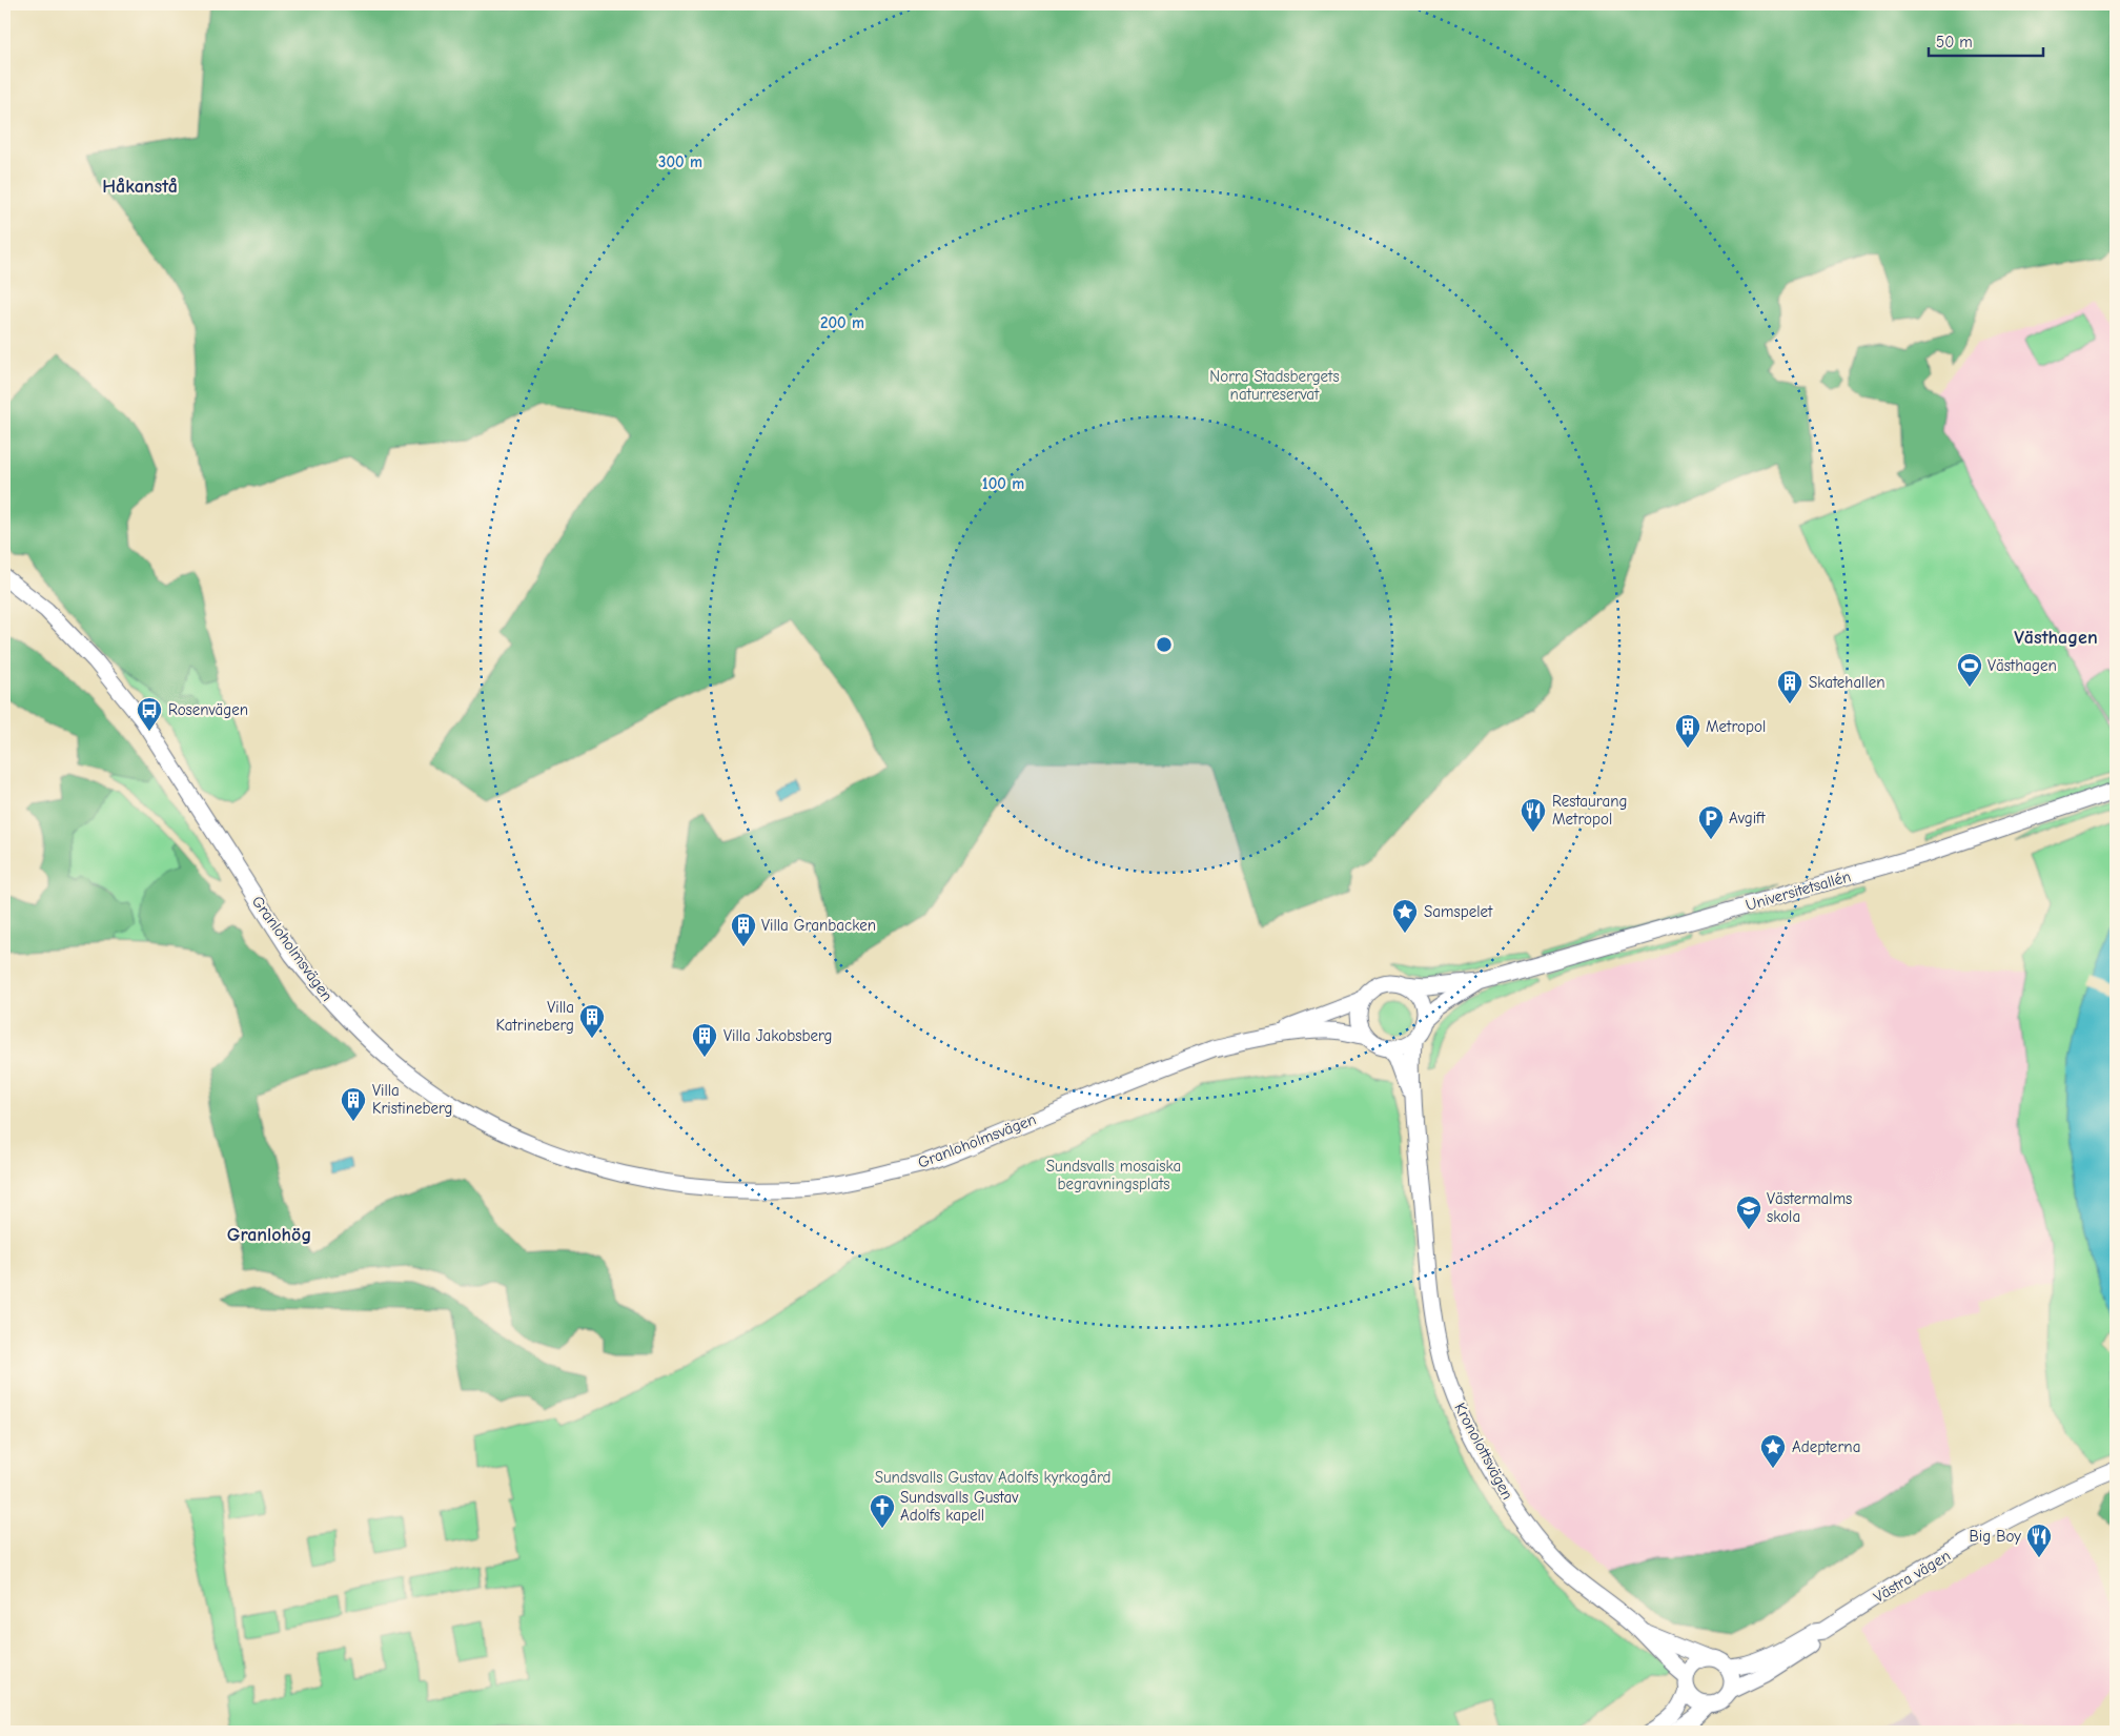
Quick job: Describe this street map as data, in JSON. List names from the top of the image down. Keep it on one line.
{"streets":{"street":["Universitetsallén","Granloholmsvägen","Kronolottsvägen","Västra vägen"]},"crossings":[["Universitetsallén","Granloholmsvägen"],["Universitetsallén","Kronolottsvägen"],["Granloholmsvägen","Kronolottsvägen"],["Kronolottsvägen","Västra vägen"]],"districts":["Håkanstå","Västhagen","Granlohög"],"parks":["Norra Stadsbergets naturreservat","Sundsvalls mosaiska begravningsplats","Sundsvalls Gustav Adolfs kyrkogård"],"places":{"sports":["Västhagen"],"building":["Skatehallen","Metropol","Villa Granbacken","Villa Katrineberg","Villa Jakobsberg","Villa Kristineberg"],"bus stop":["Rosenvägen"],"restaurant":["Restaurang Metropol","Big Boy"],"parking":["Avgift"],"place":["Samspelet","Adepterna"],"school or university":["Västermalms skola"],"church":["Sundsvalls Gustav Adolfs kapell"]},"scale_bar":"50 m","rings":["300 m","200 m","100 m"]}
